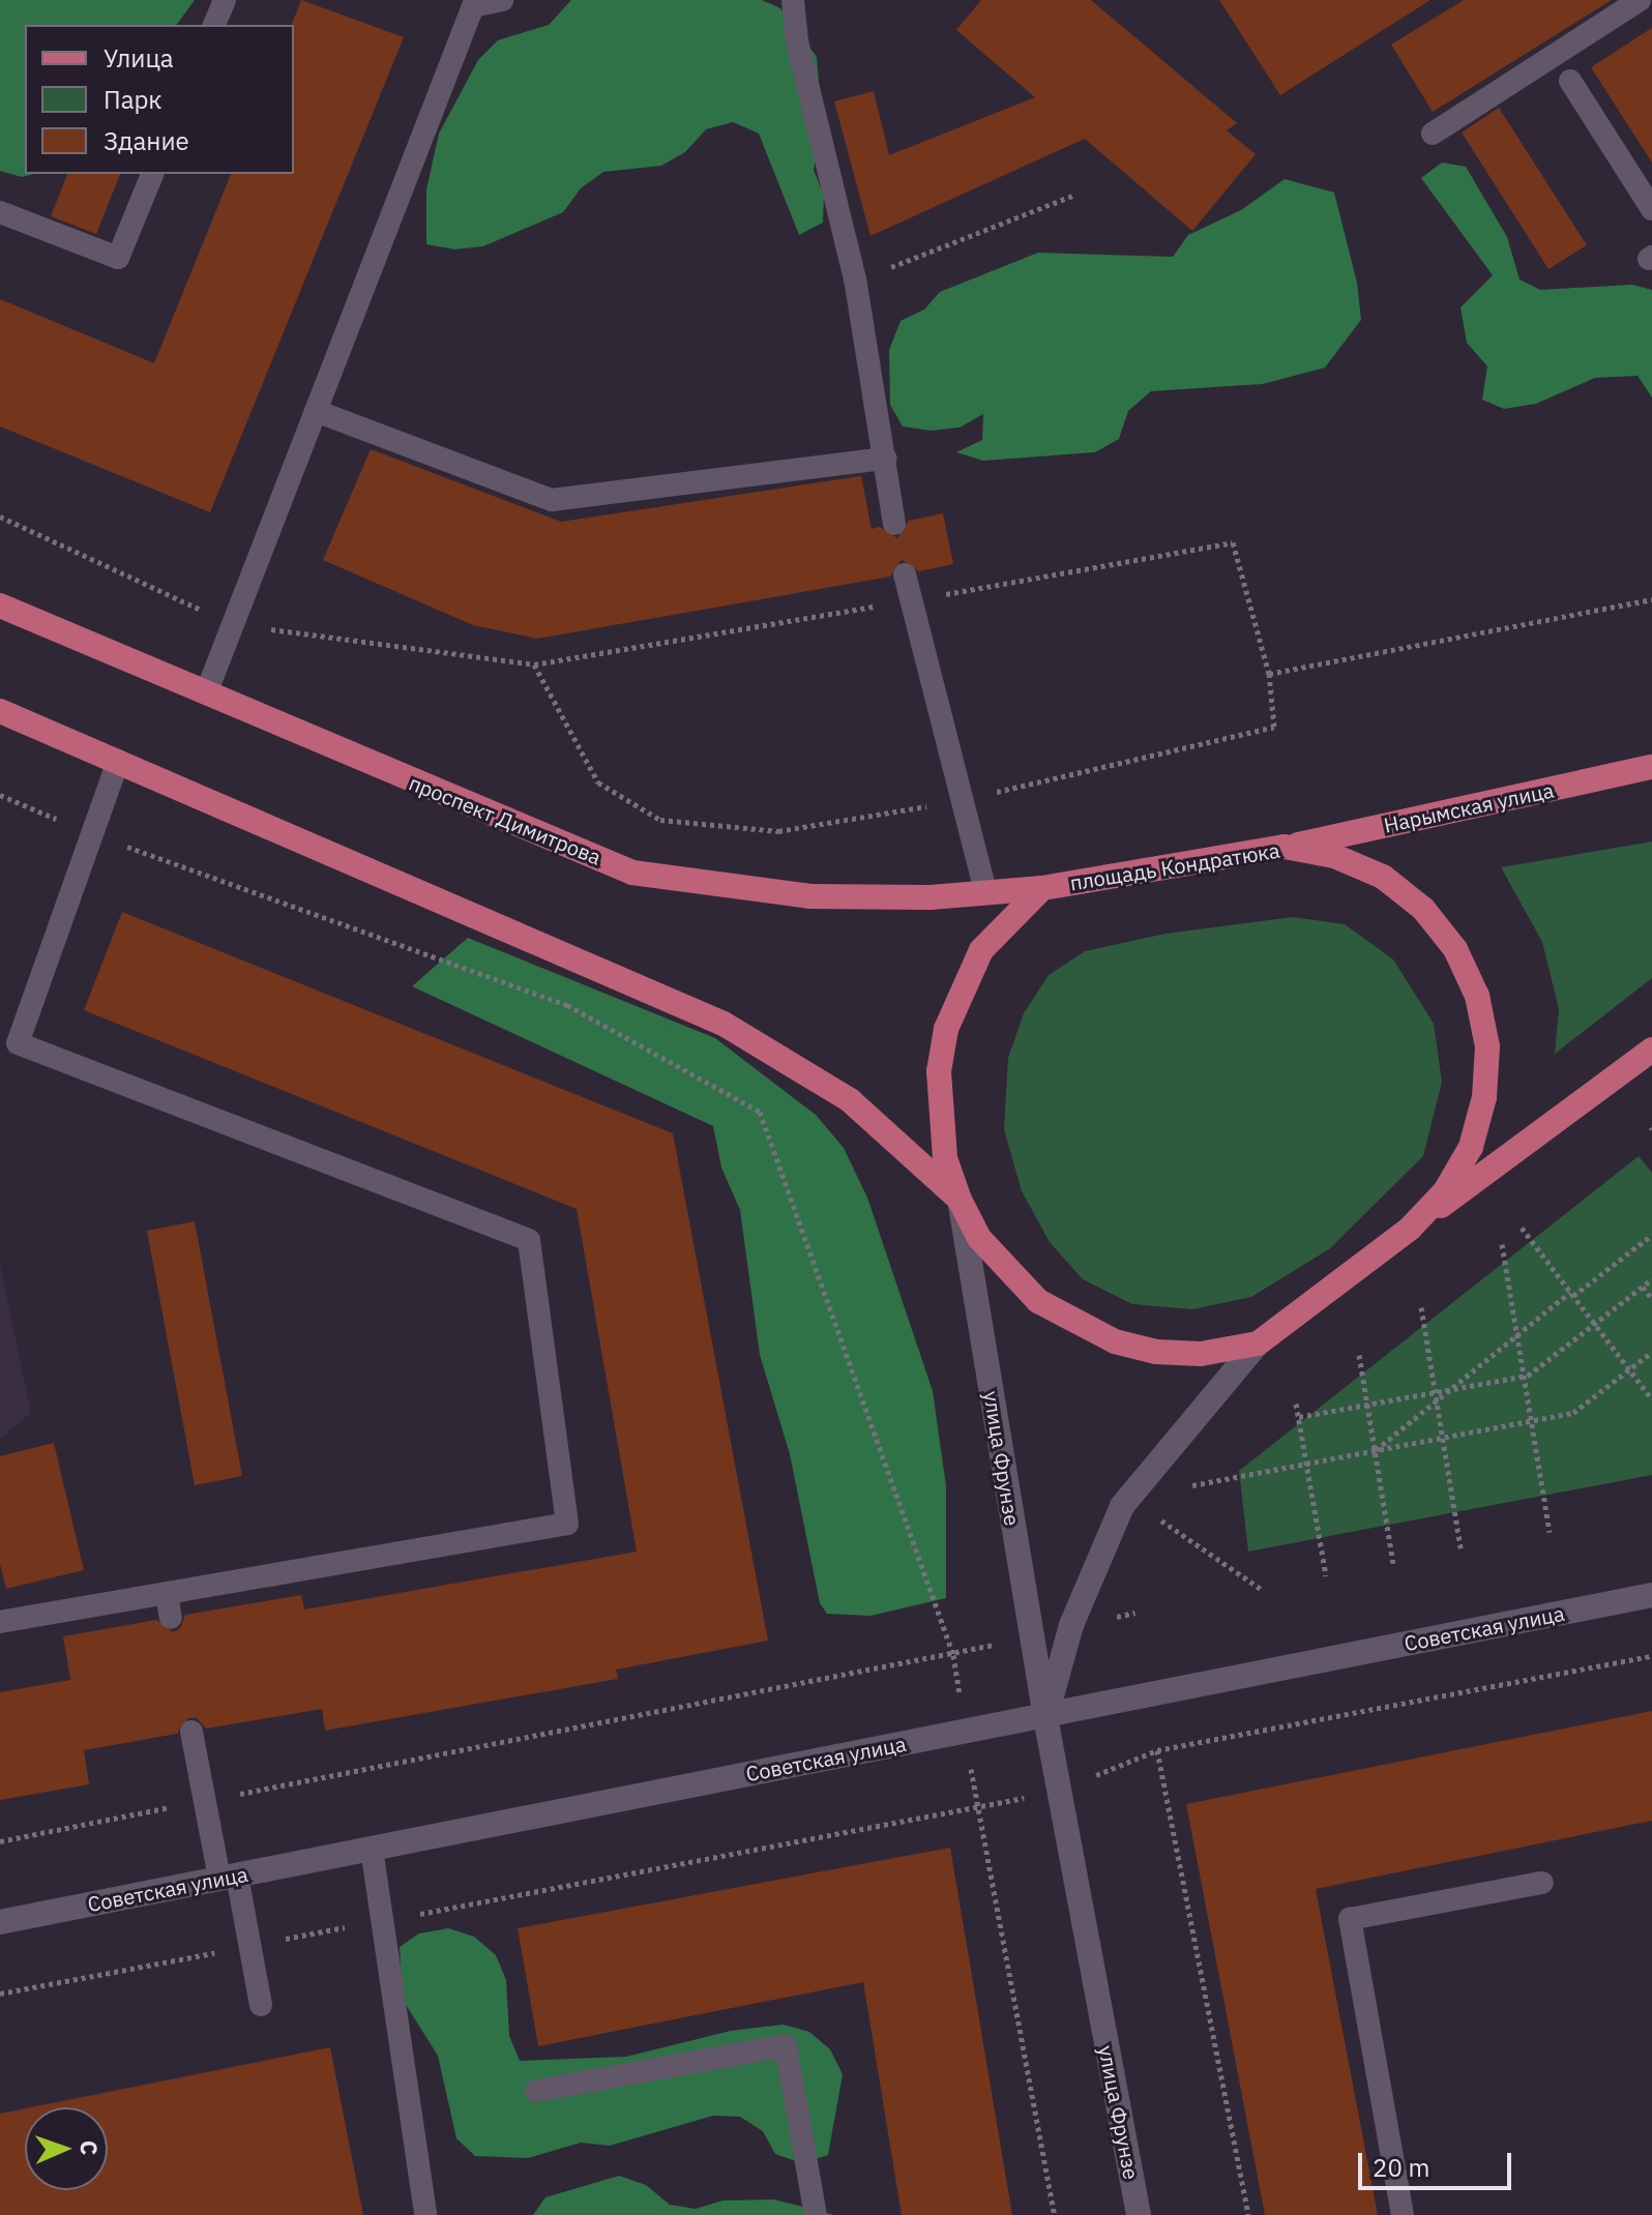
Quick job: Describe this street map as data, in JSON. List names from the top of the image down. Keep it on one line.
{"streets":{"main road":["Нарымская улица","проспект Димитрова","площадь Кондратюка"],"street":["улица Фрунзе","Советская улица"]},"crossings":[["Нарымская улица","площадь Кондратюка"],["проспект Димитрова","площадь Кондратюка"],["площадь Кондратюка","улица Фрунзе"],["улица Фрунзе","Советская улица"]],"legend":["Улица","Парк","Здание"],"scale_bar":"20 m","north":"right"}
